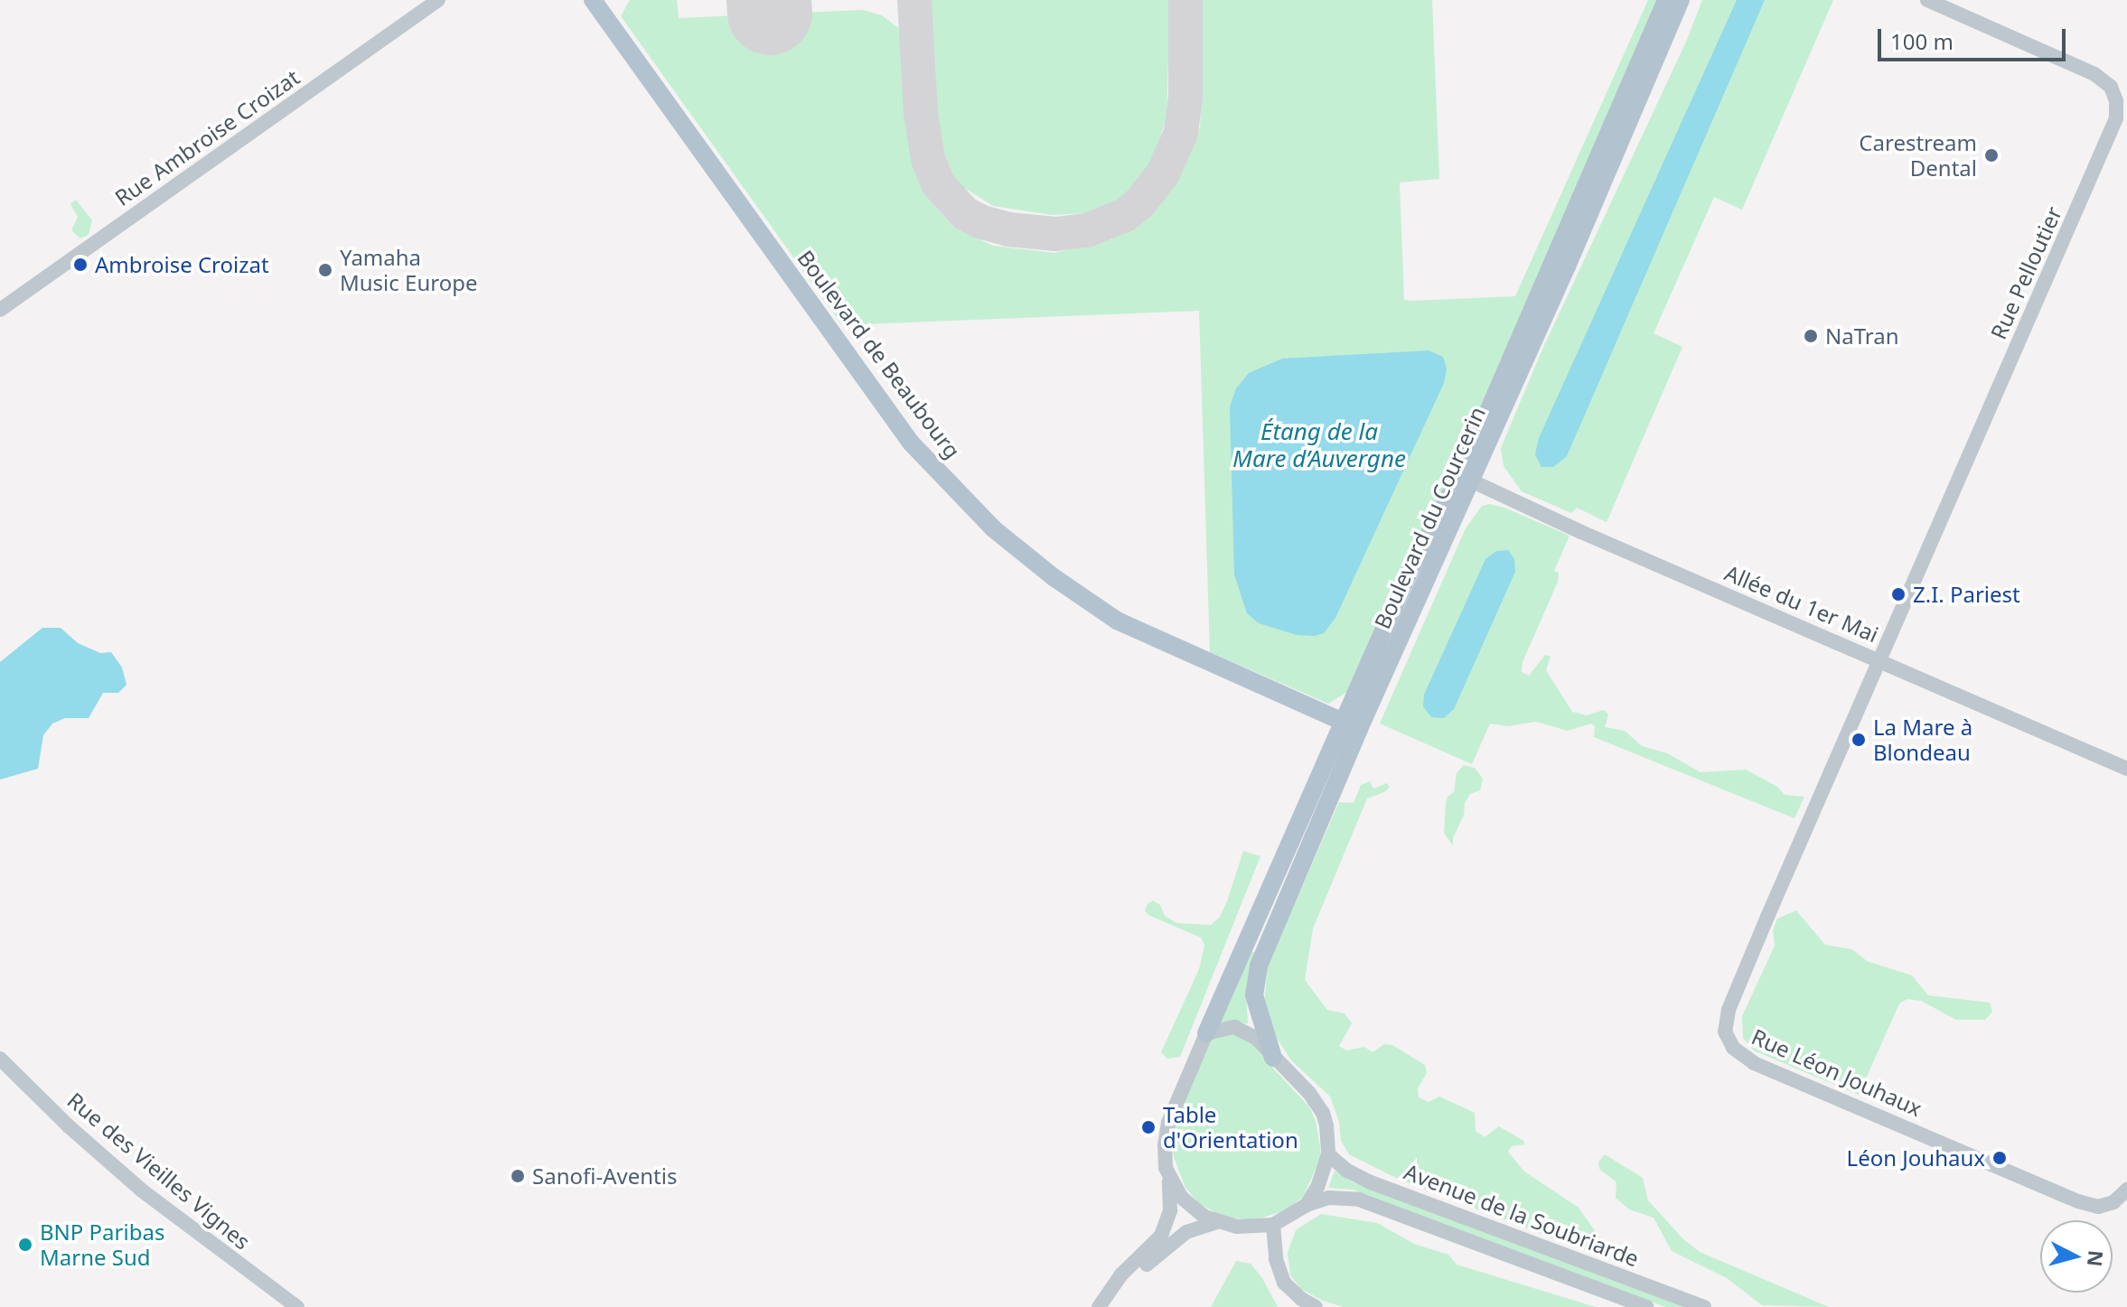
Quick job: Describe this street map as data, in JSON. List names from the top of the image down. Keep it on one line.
{"streets":{"main road":["Boulevard de Beaubourg","Boulevard du Courcerin"],"street":["Rue Ambroise Croizat","Rue Pelloutier","Allée du 1er Mai","Rue Léon Jouhaux","Rue des Vieilles Vignes","Avenue de la Soubriarde"]},"crossings":[["Rue Pelloutier","Allée du 1er Mai"],["Rue Pelloutier","Rue Léon Jouhaux"],["Boulevard de Beaubourg","Boulevard du Courcerin"],["Boulevard du Courcerin","Allée du 1er Mai"],["Boulevard du Courcerin","Avenue de la Soubriarde"],["Allée du 1er Mai","Rue Léon Jouhaux"]],"water":["Étang de la Mare d’Auvergne"],"places":["Carestream Dental","Ambroise Croizat","Yamaha Music Europe","NaTran","Z.I. Pariest","La Mare à Blondeau","Table d'Orientation","Léon Jouhaux","Sanofi-Aventis","BNP Paribas Marne Sud"],"scale_bar":"100 m","north":"right"}
